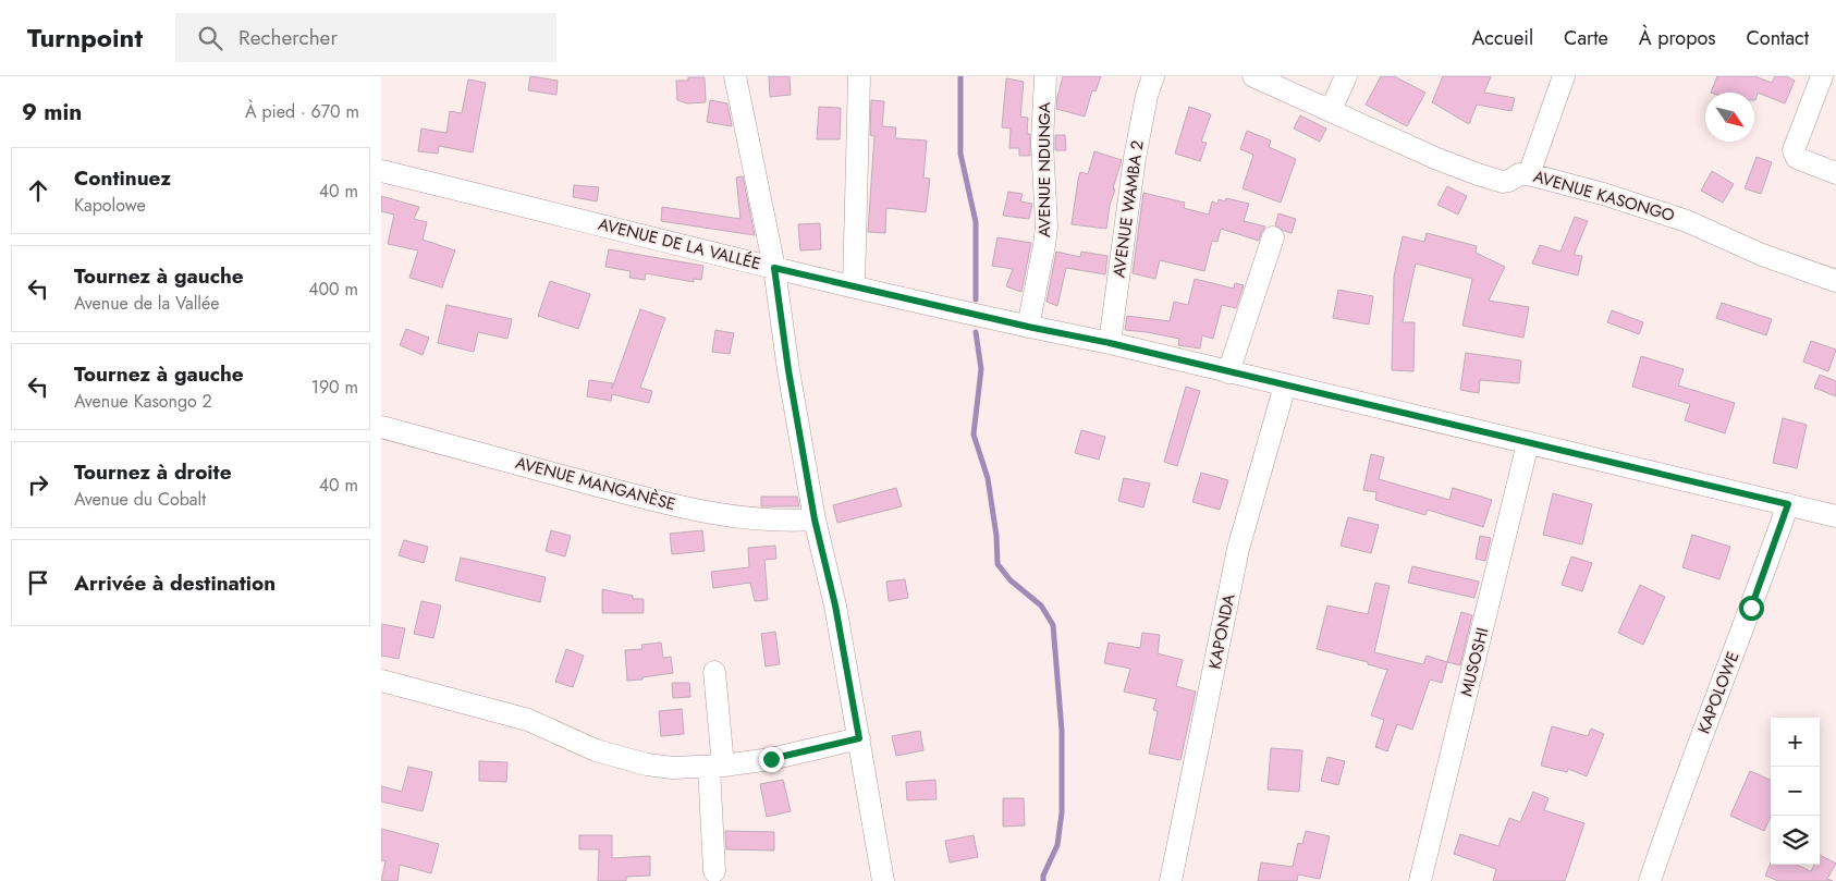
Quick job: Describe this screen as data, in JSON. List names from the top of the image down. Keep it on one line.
{"streets":{"street":["AVENUE NDUNGA","AVENUE KASONGO","AVENUE WAMBA 2","AVENUE DE LA VALLÉE","AVENUE MANGANÈSE","KAPONDA","MUSOSHI","KAPOLOWE"]},"crossings":[["AVENUE NDUNGA","AVENUE DE LA VALLÉE"],["AVENUE WAMBA 2","AVENUE DE LA VALLÉE"],["AVENUE DE LA VALLÉE","KAPONDA"],["AVENUE DE LA VALLÉE","MUSOSHI"],["AVENUE DE LA VALLÉE","KAPOLOWE"]],"north":"bottom right","page":{"header":"Turnpoint","search":"Rechercher","nav":["Accueil","Carte","À propos","Contact"],"heading":["9 min","À pied · 670 m"],"list":[["Continuez","Kapolowe","40 m"],["Tournez à gauche","Avenue de la Vallée","400 m"],["Tournez à gauche","Avenue Kasongo 2","190 m"],["Tournez à droite","Avenue du Cobalt","40 m"],"Arrivée à destination"],"map_buttons":["+","−"]}}
